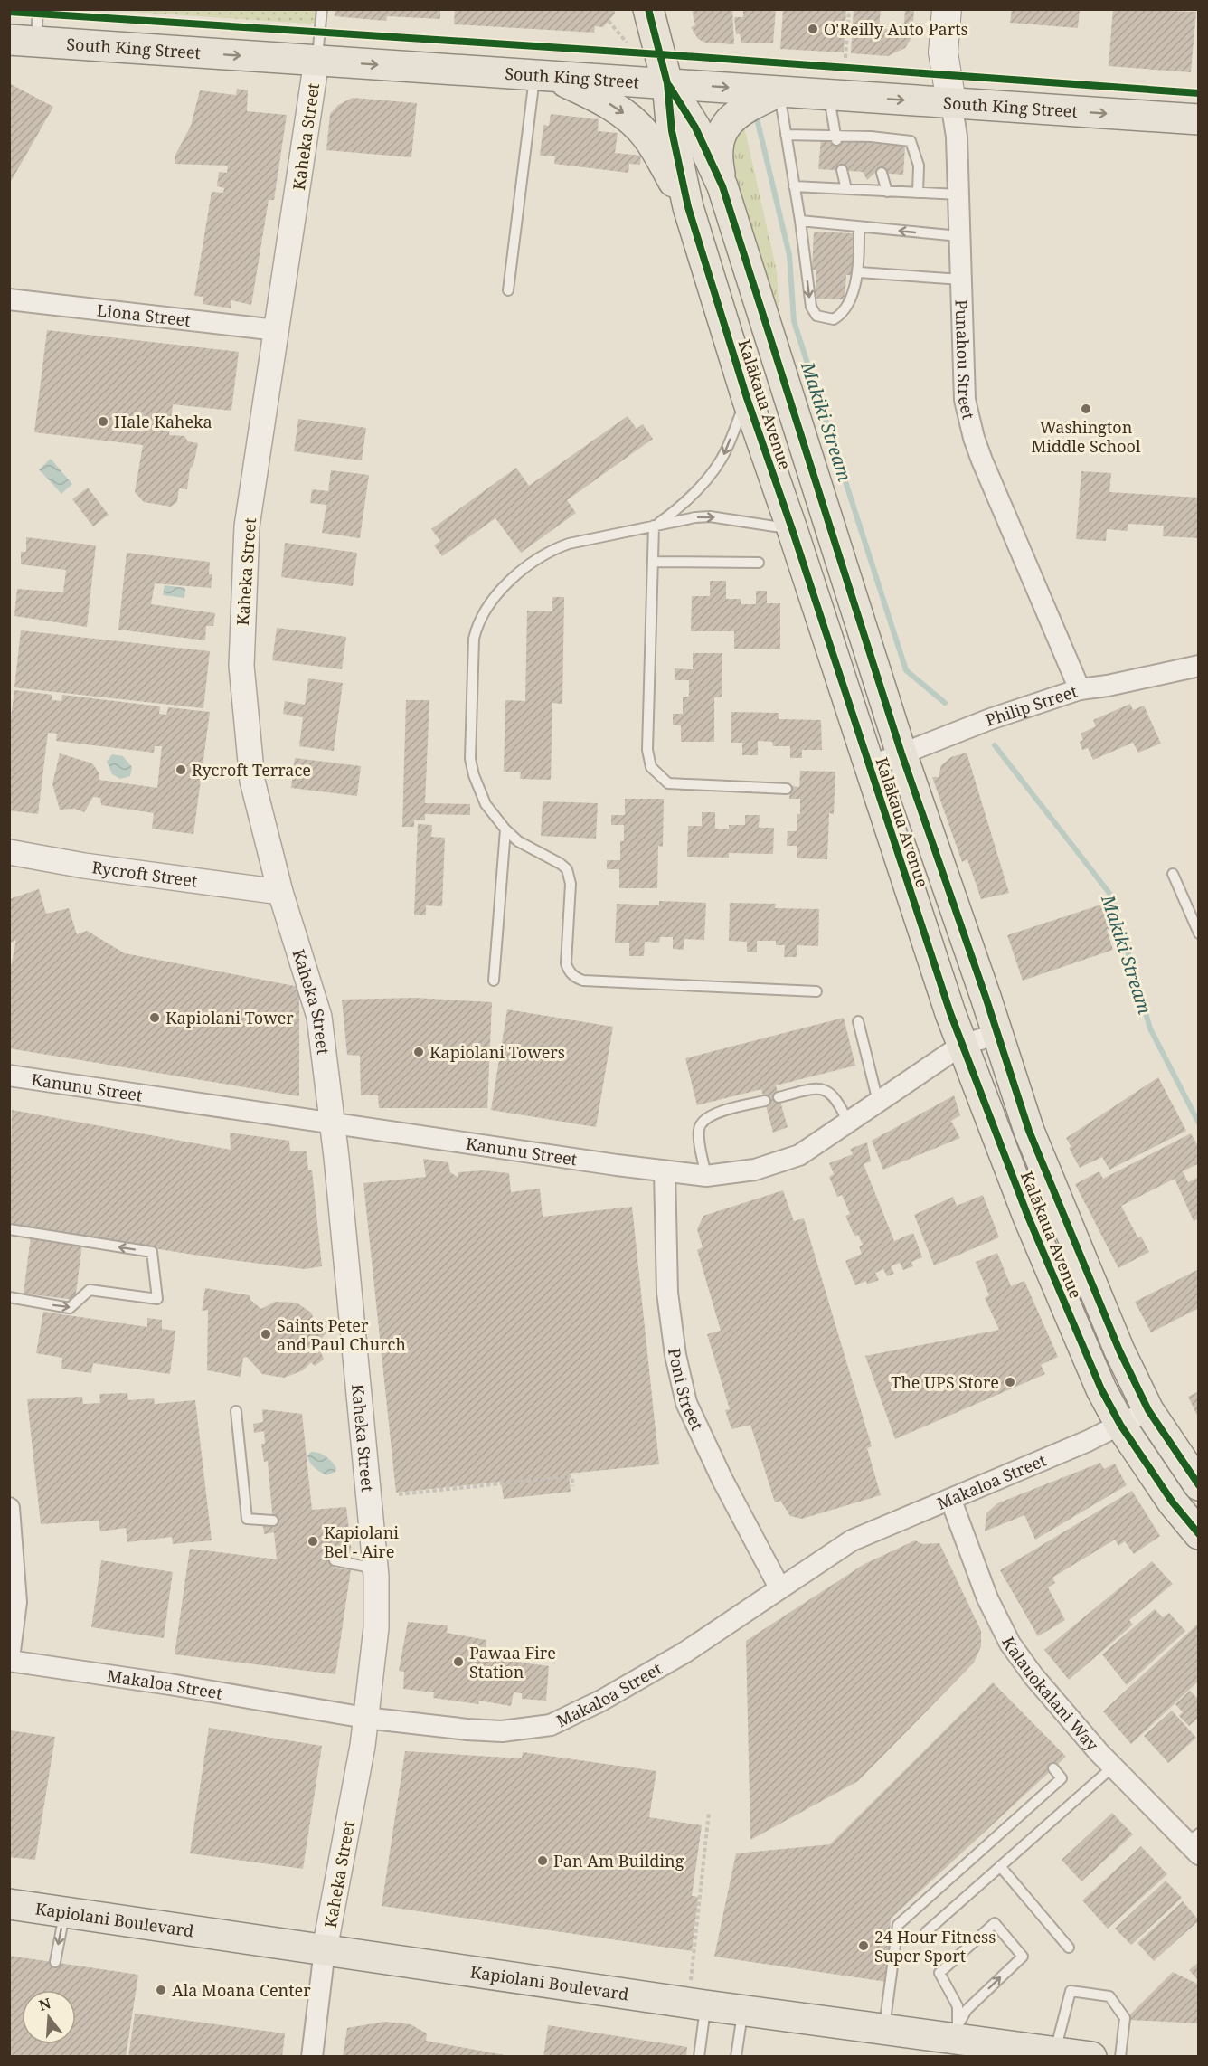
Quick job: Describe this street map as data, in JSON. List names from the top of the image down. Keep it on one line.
{"streets":{"main road":["South King Street","Punahou Street","Kalākaua Avenue","Kapiolani Boulevard"],"street":["Kaheka Street","Liona Street","Philip Street","Rycroft Street","Kanunu Street","Poni Street","Makaloa Street","Kalauokalani Way"]},"crossings":[["South King Street","Kaheka Street"],["South King Street","Punahou Street"],["South King Street","Kalākaua Avenue"],["Kaheka Street","Liona Street"],["Kaheka Street","Rycroft Street"],["Kaheka Street","Kanunu Street"],["Kaheka Street","Makaloa Street"],["Kaheka Street","Kapiolani Boulevard"],["Punahou Street","Philip Street"],["Kalākaua Avenue","Philip Street"],["Kalākaua Avenue","Kanunu Street"],["Kalākaua Avenue","Makaloa Street"],["Kanunu Street","Poni Street"],["Poni Street","Makaloa Street"],["Makaloa Street","Kalauokalani Way"]],"one_way":["South King Street"],"water":["Makiki Stream"],"places":["O'Reilly Auto Parts","Washington Middle School","Hale Kaheka","Rycroft Terrace","Kapiolani Tower","Kapiolani Towers","Saints Peter and Paul Church","The UPS Store","Kapiolani Bel - Aire","Pawaa Fire Station","Pan Am Building","24 Hour Fitness Super Sport","Ala Moana Center"],"north":"top"}
